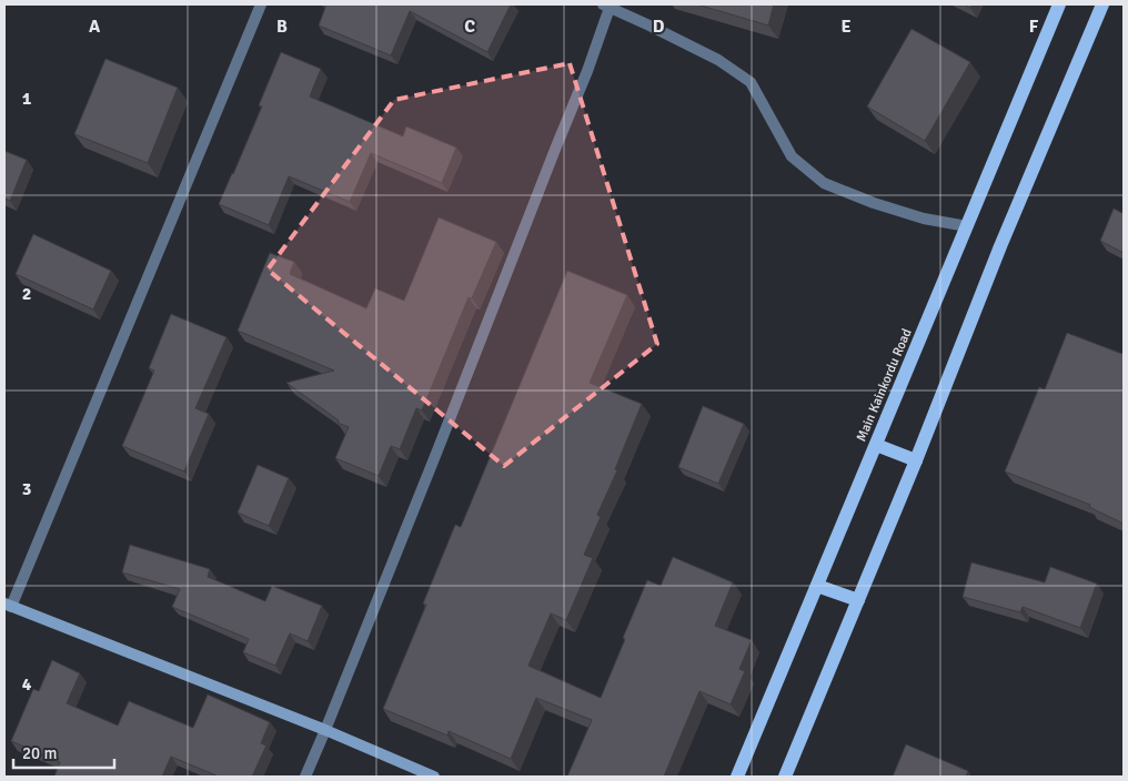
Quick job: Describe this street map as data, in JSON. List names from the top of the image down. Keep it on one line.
{"streets":{"main road":["Main Kainkordu Road"]},"scale_bar":"20 m","grid":{"columns":["A","B","C","D","E","F"],"rows":["1","2","3","4"]}}
